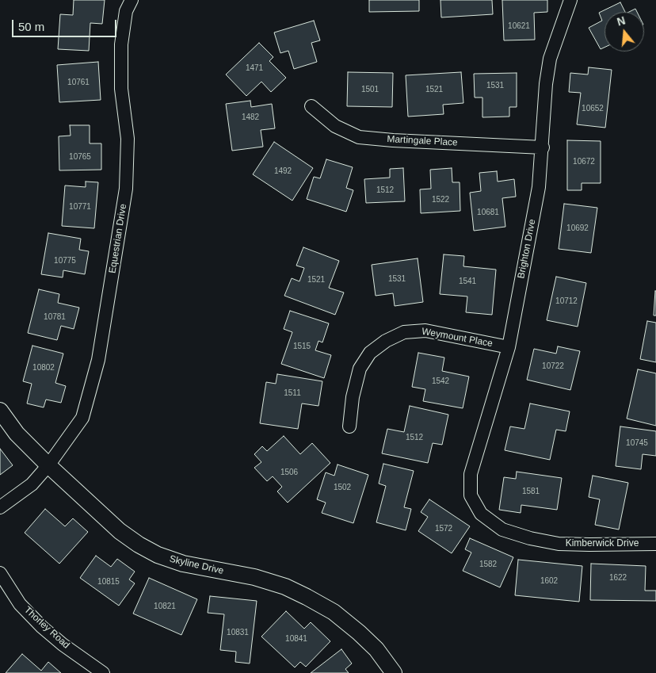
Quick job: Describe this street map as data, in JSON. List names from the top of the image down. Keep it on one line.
{"streets":{"street":["Martingale Place","Equestrian Drive","Brighton Drive","Weymount Place","Kimberwick Drive","Skyline Drive","Thorley Road"]},"crossings":[["Martingale Place","Brighton Drive"],["Equestrian Drive","Skyline Drive"],["Brighton Drive","Weymount Place"],["Brighton Drive","Kimberwick Drive"]],"house_numbers":["10621","1471","10761","1531","1501","1521","10652","1482","10765","10672","1492","1512","1522","10771","10681","10692","10775","1531","1521","1541","10712","10781","1515","10722","10802","1542","1511","1512","10745","1506","1502","1581","1572","1582","1622","1602","10815","10821","10831","10841"],"scale_bar":"50 m","north":"top"}
